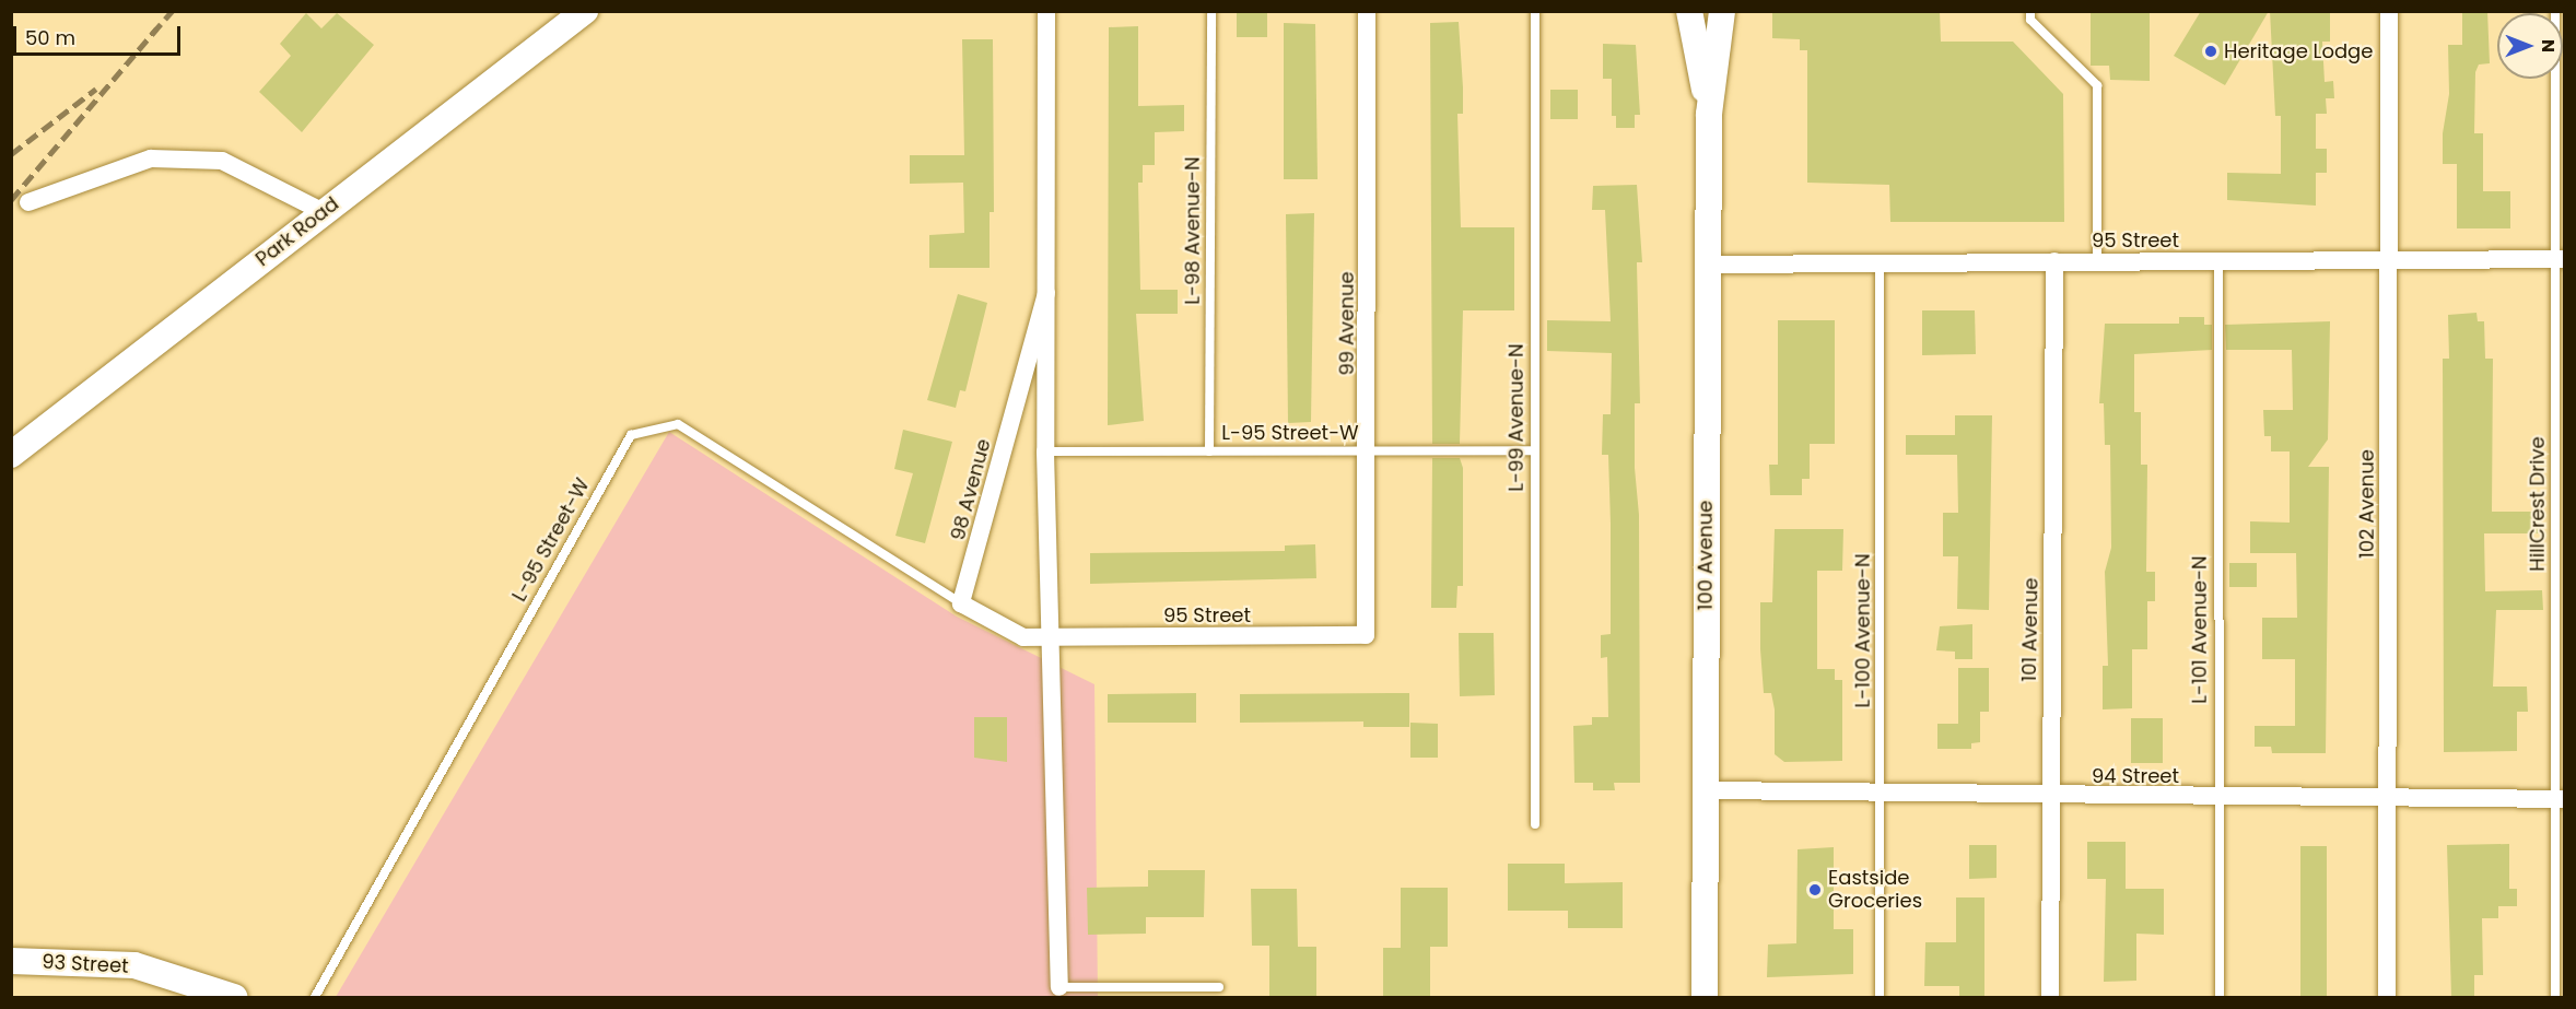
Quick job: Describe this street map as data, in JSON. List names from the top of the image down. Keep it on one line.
{"streets":{"main road":["Park Road","100 Avenue","93 Street"],"street":["95 Street","99 Avenue","98 Avenue","102 Avenue","101 Avenue","94 Street"],"lane":["L-98 Avenue-N","L-99 Avenue-N","L-95 Street-W","HillCrest Drive","L-101 Avenue-N","L-100 Avenue-N"]},"crossings":[["L-98 Avenue-N","L-95 Street-W"],["95 Street","99 Avenue"],["95 Street","98 Avenue"],["95 Street","102 Avenue"],["95 Street","HillCrest Drive"],["95 Street","100 Avenue"],["95 Street","101 Avenue"],["95 Street","L-101 Avenue-N"],["95 Street","L-100 Avenue-N"],["99 Avenue","L-95 Street-W"],["L-99 Avenue-N","L-95 Street-W"],["L-95 Street-W","98 Avenue"],["102 Avenue","94 Street"],["HillCrest Drive","94 Street"],["100 Avenue","94 Street"],["101 Avenue","94 Street"],["L-101 Avenue-N","94 Street"],["L-100 Avenue-N","94 Street"]],"places":["Heritage Lodge","Eastside Groceries"],"scale_bar":"50 m","north":"right"}
